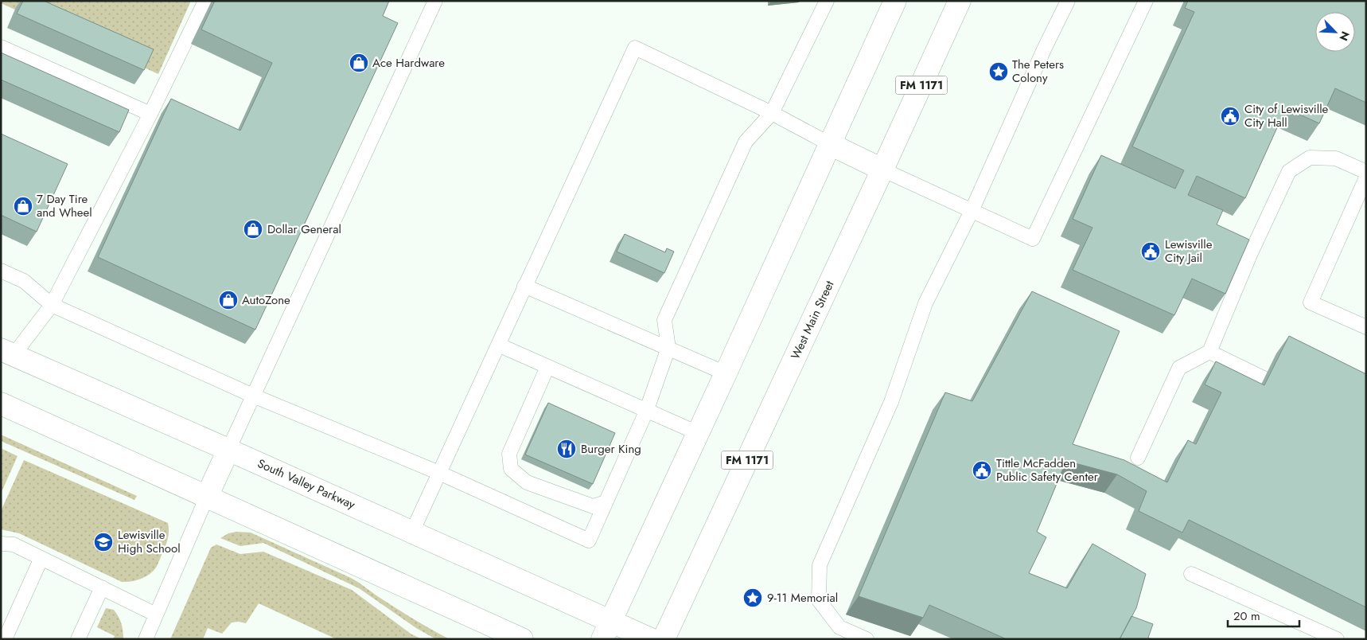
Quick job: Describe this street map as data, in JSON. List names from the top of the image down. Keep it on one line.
{"streets":{"main road":["FM 1171","West Main Street","South Valley Parkway"]},"places":{"shop":["Ace Hardware","7 Day Tire and Wheel","Dollar General","AutoZone"],"place":["The Peters Colony","9-11 Memorial"],"public building":["City of Lewisville City Hall","Lewisville City Jail","Tittle McFadden Public Safety Center"],"restaurant":["Burger King"],"school or university":["Lewisville High School"]},"scale_bar":"20 m","north":"bottom right"}
